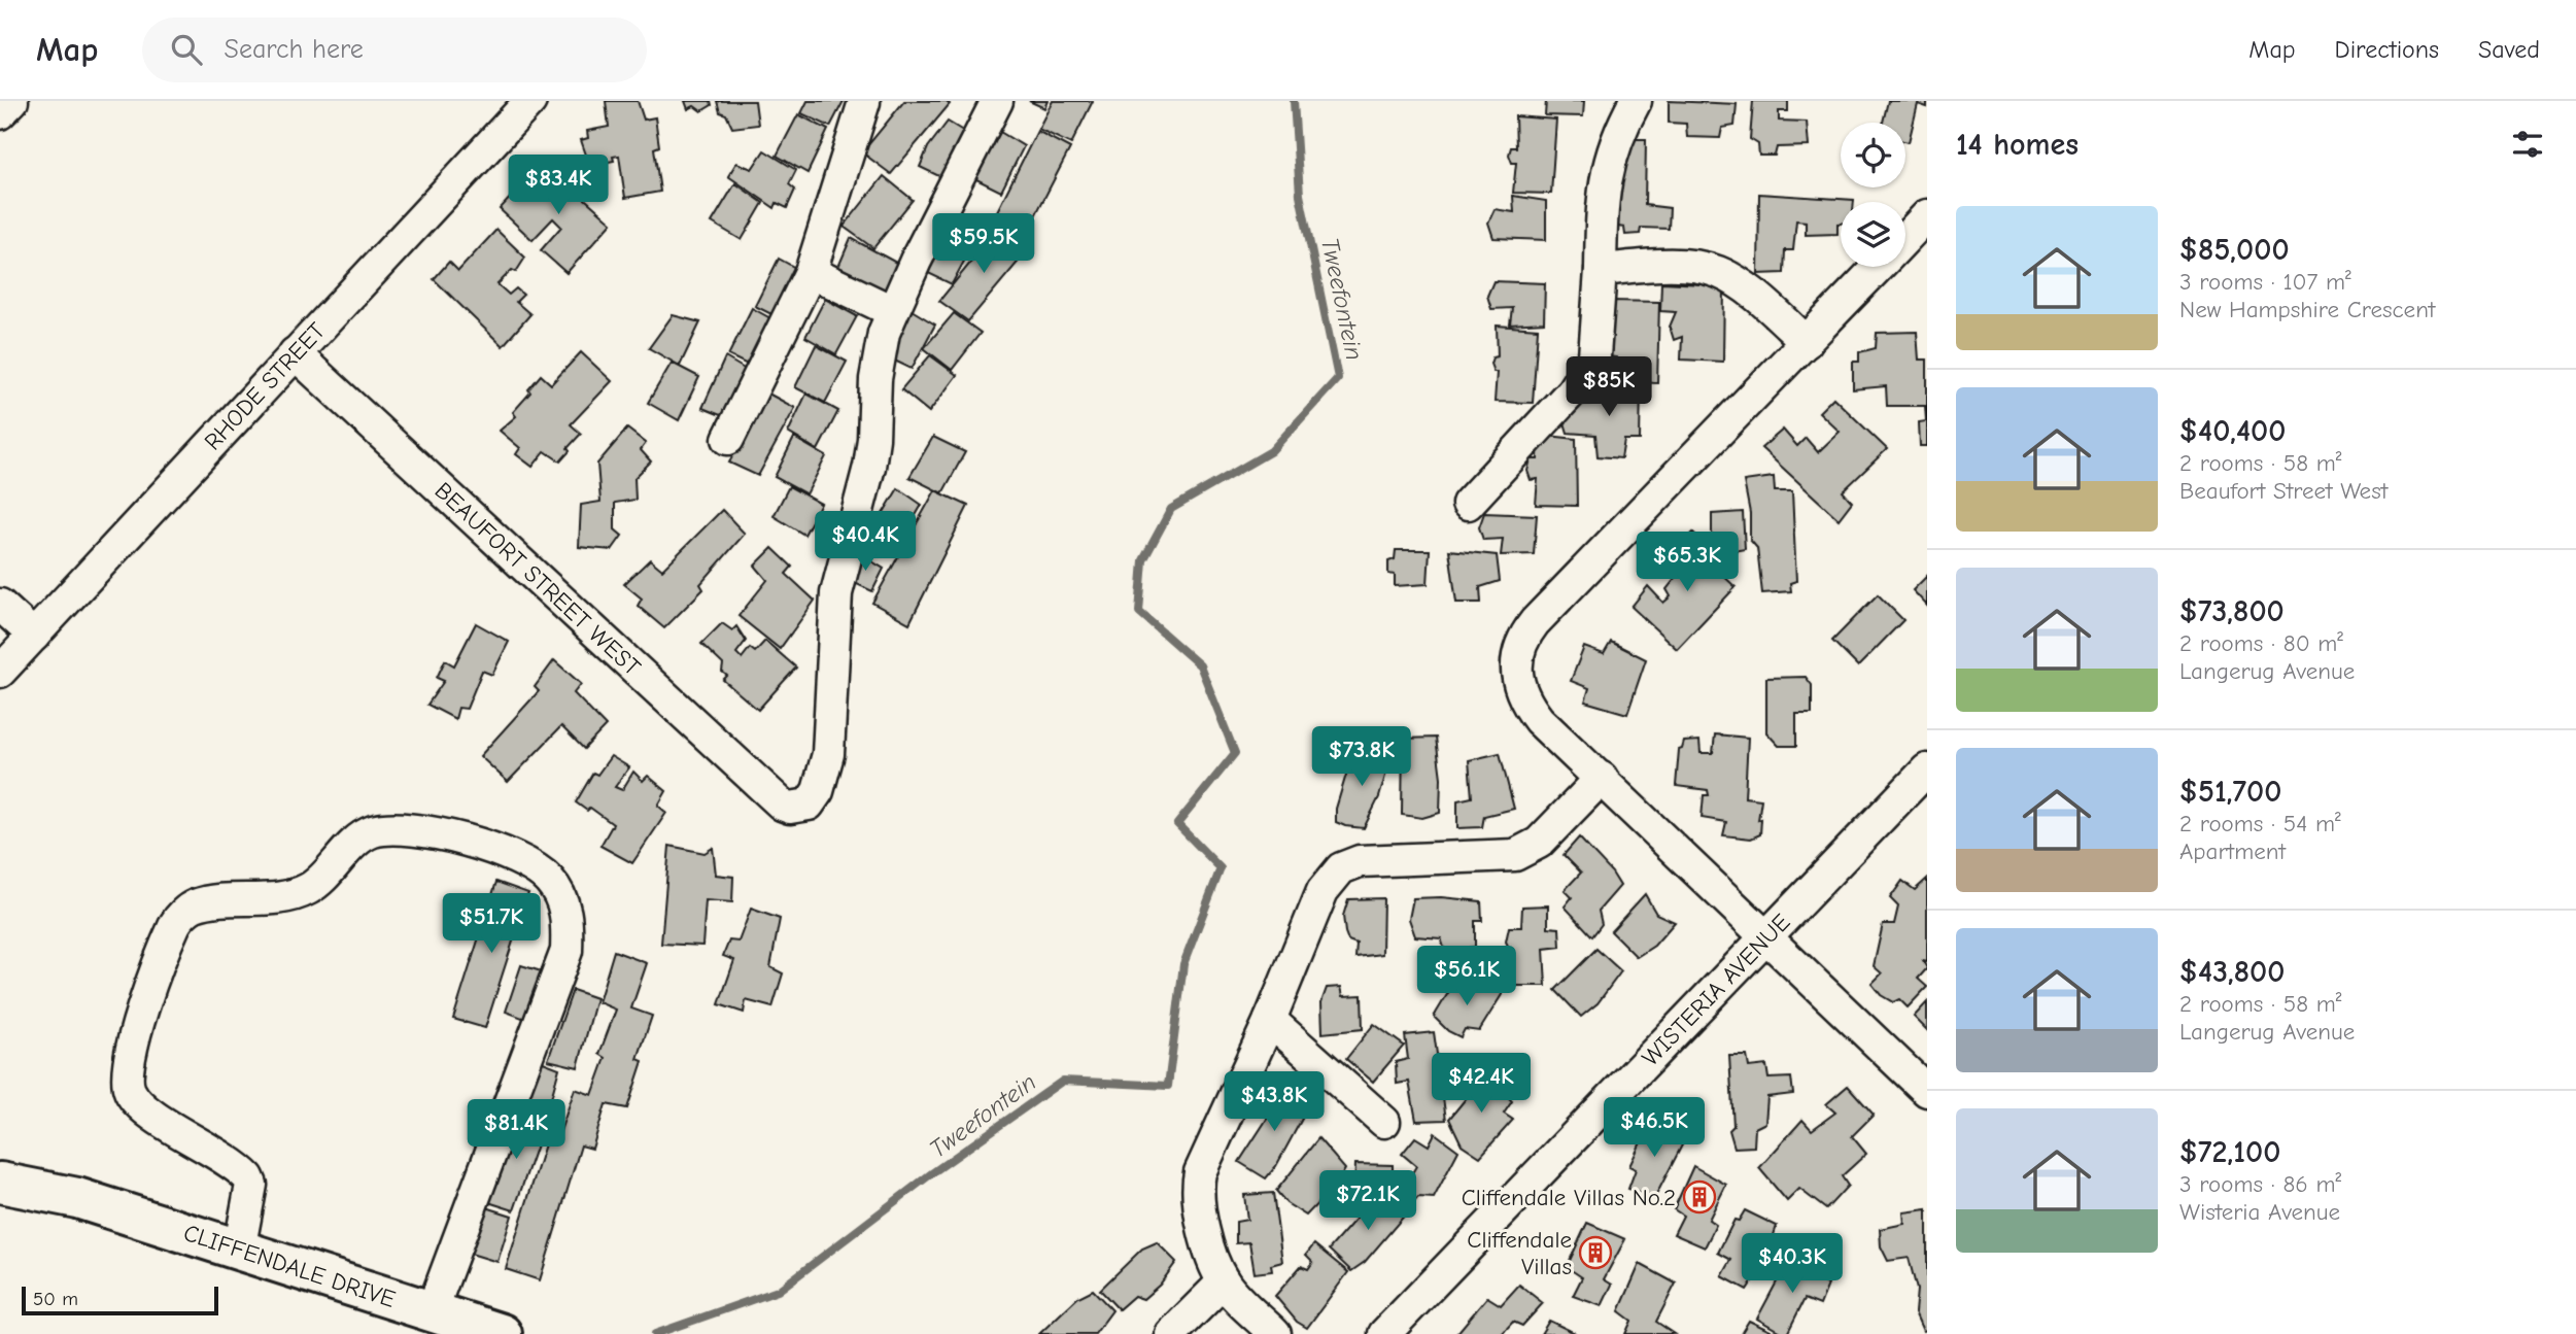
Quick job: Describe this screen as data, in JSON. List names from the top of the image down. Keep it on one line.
{"streets":{"street":["RHODE STREET","BEAUFORT STREET WEST","WISTERIA AVENUE","CLIFFENDALE DRIVE"]},"crossings":[["RHODE STREET","BEAUFORT STREET WEST"]],"water":["Tweefontein"],"places":{"building":["Cliffendale Villas No.2","Cliffendale Villas"]},"scale_bar":"50 m","page":{"header":"Map","search":"Search here","nav":["Map","Directions","Saved"],"heading":"14 homes","price":["$83.4K","$59.5K","$85K","$40.4K","$65.3K","$73.8K","$51.7K","$56.1K","$42.4K","$43.8K","$46.5K","$81.4K","$72.1K","$40.3K"],"list":[{"name":"$85,000","note":"3 rooms · 107 m² · New Hampshire Crescent"},{"name":"$40,400","note":"2 rooms · 58 m² · Beaufort Street West"},{"name":"$73,800","note":"2 rooms · 80 m² · Langerug Avenue"},{"name":"$51,700","note":"2 rooms · 54 m² · Apartment"},{"name":"$43,800","note":"2 rooms · 58 m² · Langerug Avenue"},{"name":"$72,100","note":"3 rooms · 86 m² · Wisteria Avenue"}],"scale":"50 m"}}
